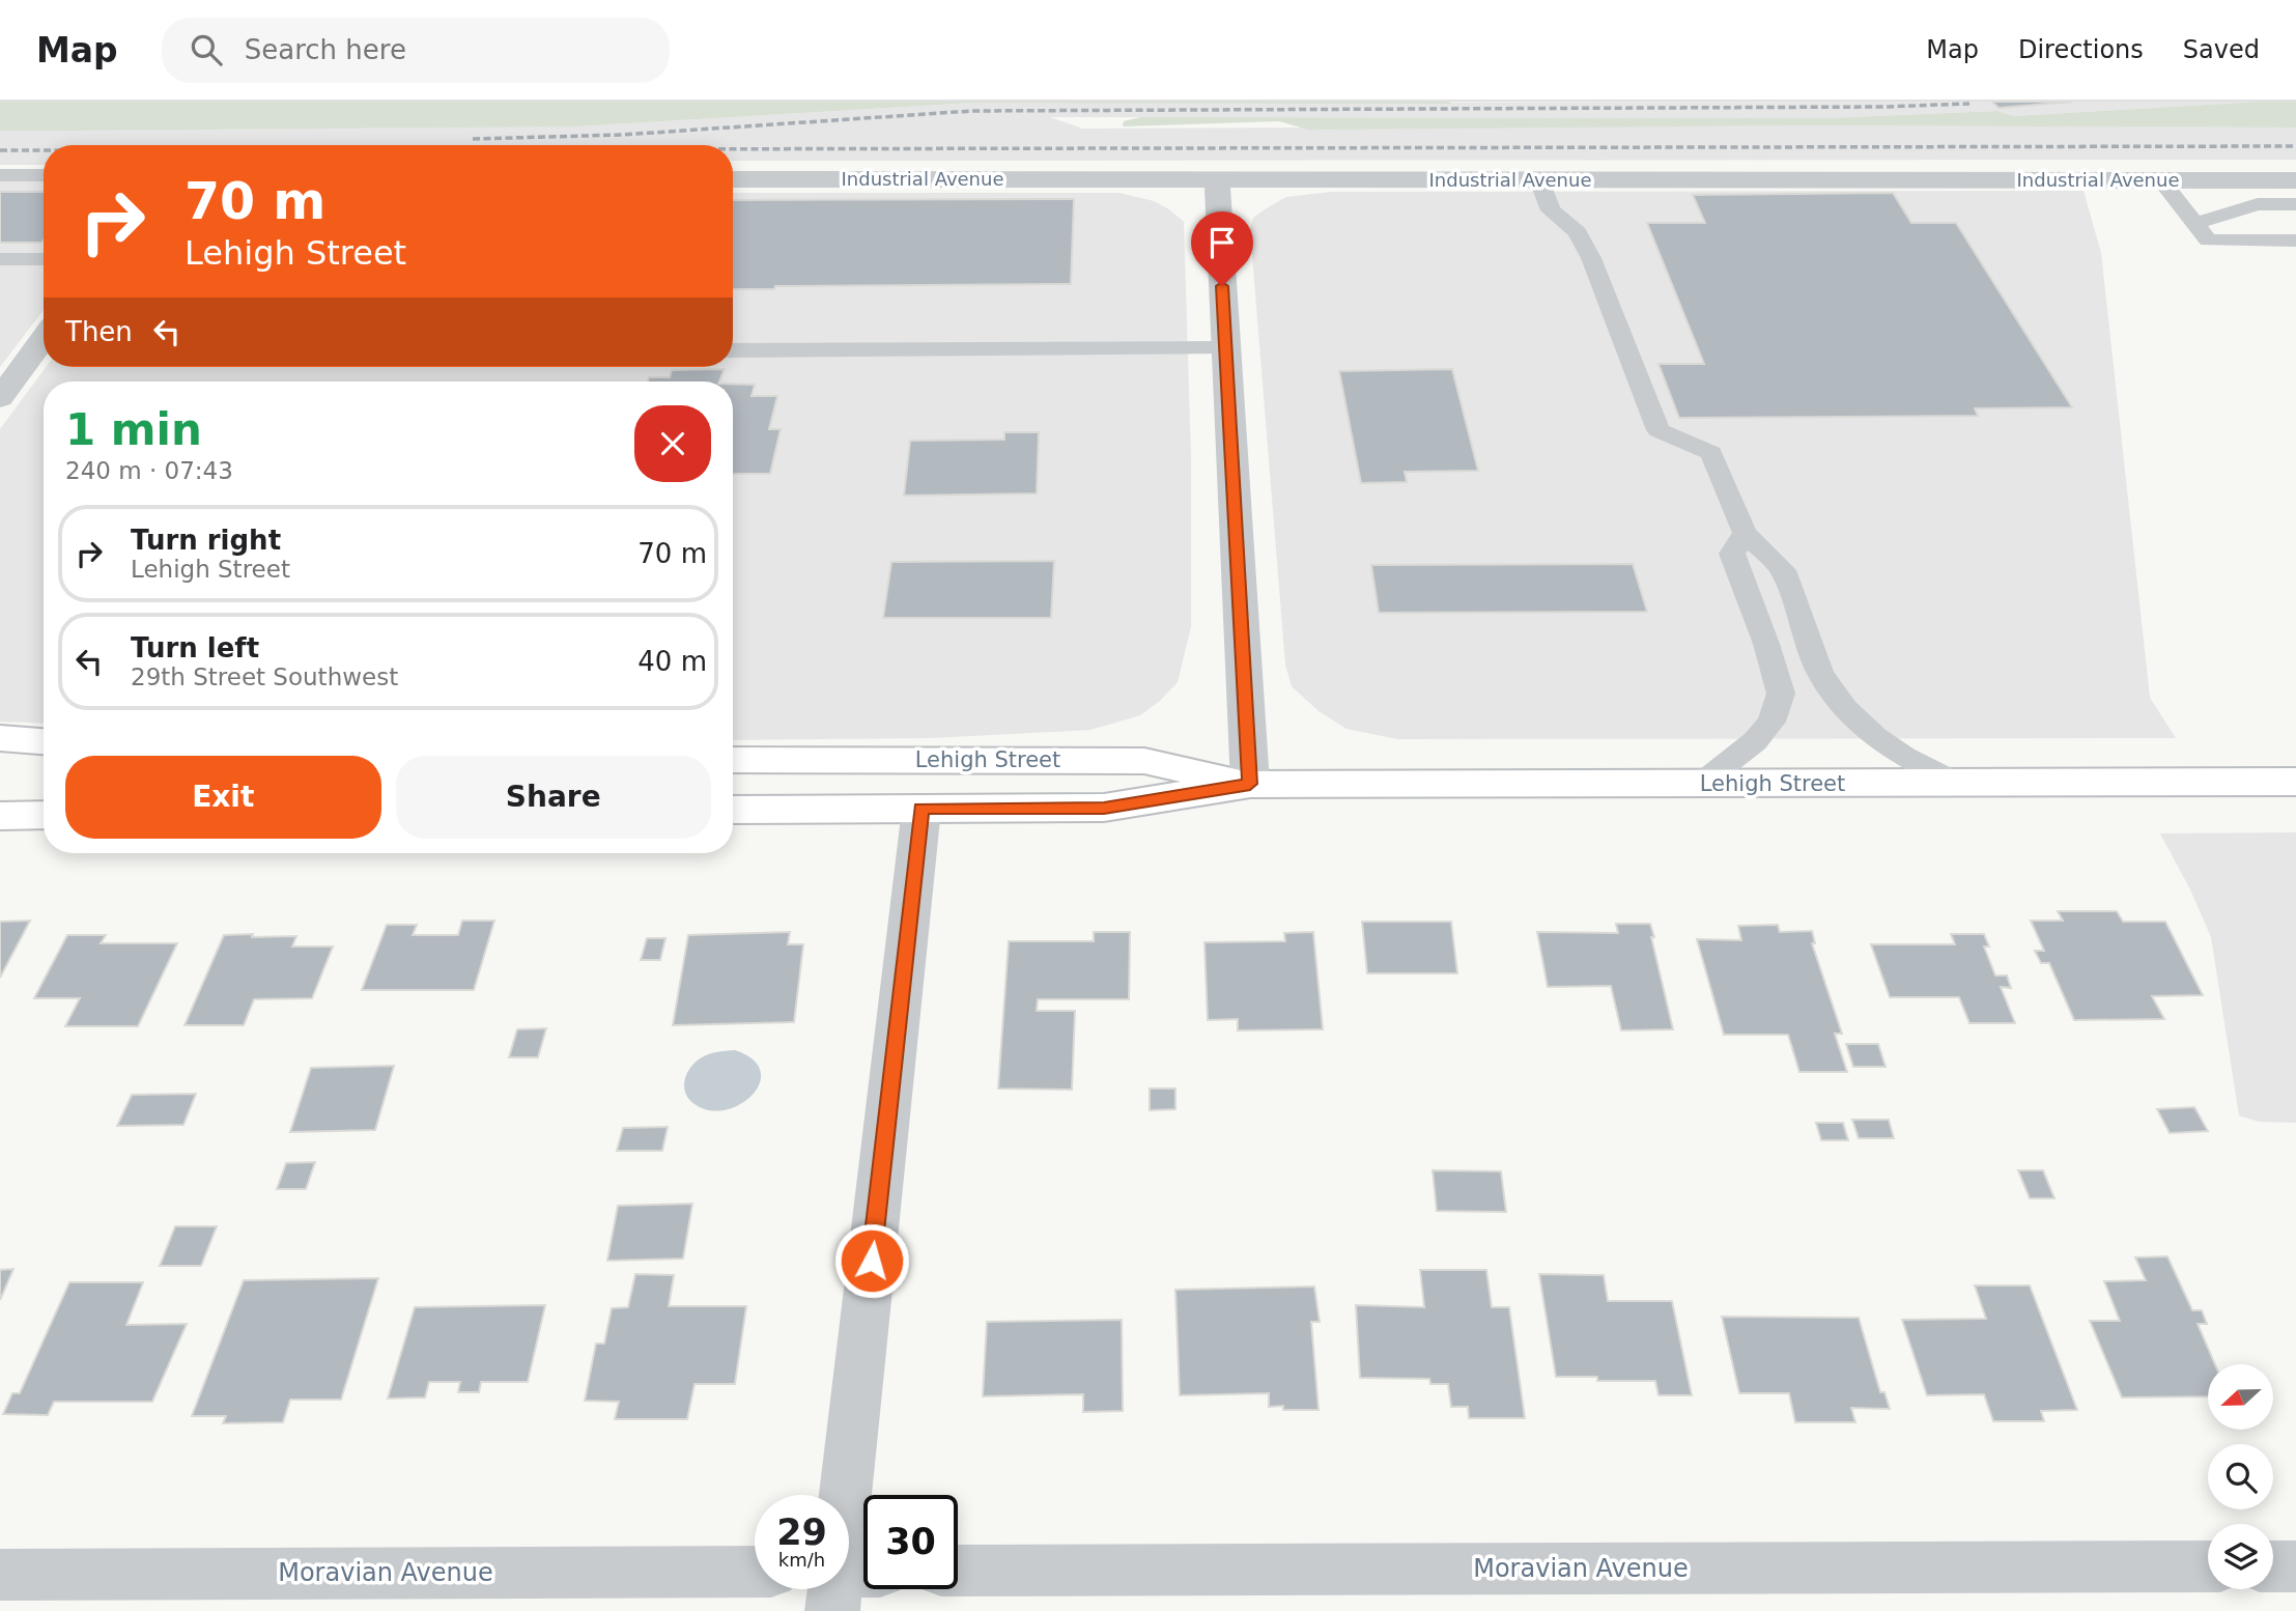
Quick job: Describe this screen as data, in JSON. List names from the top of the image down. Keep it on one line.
{"streets":{"highway":["Lehigh Street"],"street":["Industrial Avenue","Moravian Avenue"]},"north":"left","page":{"header":"Map","search":"Search here","nav":["Map","Directions","Saved"],"turn":["70 m","Lehigh Street"],"then":"Then","heading":["1 min","240 m · 07:43"],"list":[{"name":"Turn right","note":"Lehigh Street","value":"70 m"},{"name":"Turn left","note":"29th Street Southwest","value":"40 m"}],"buttons":["Exit","Share"],"speed":"29 km/h","limit":"30"}}
